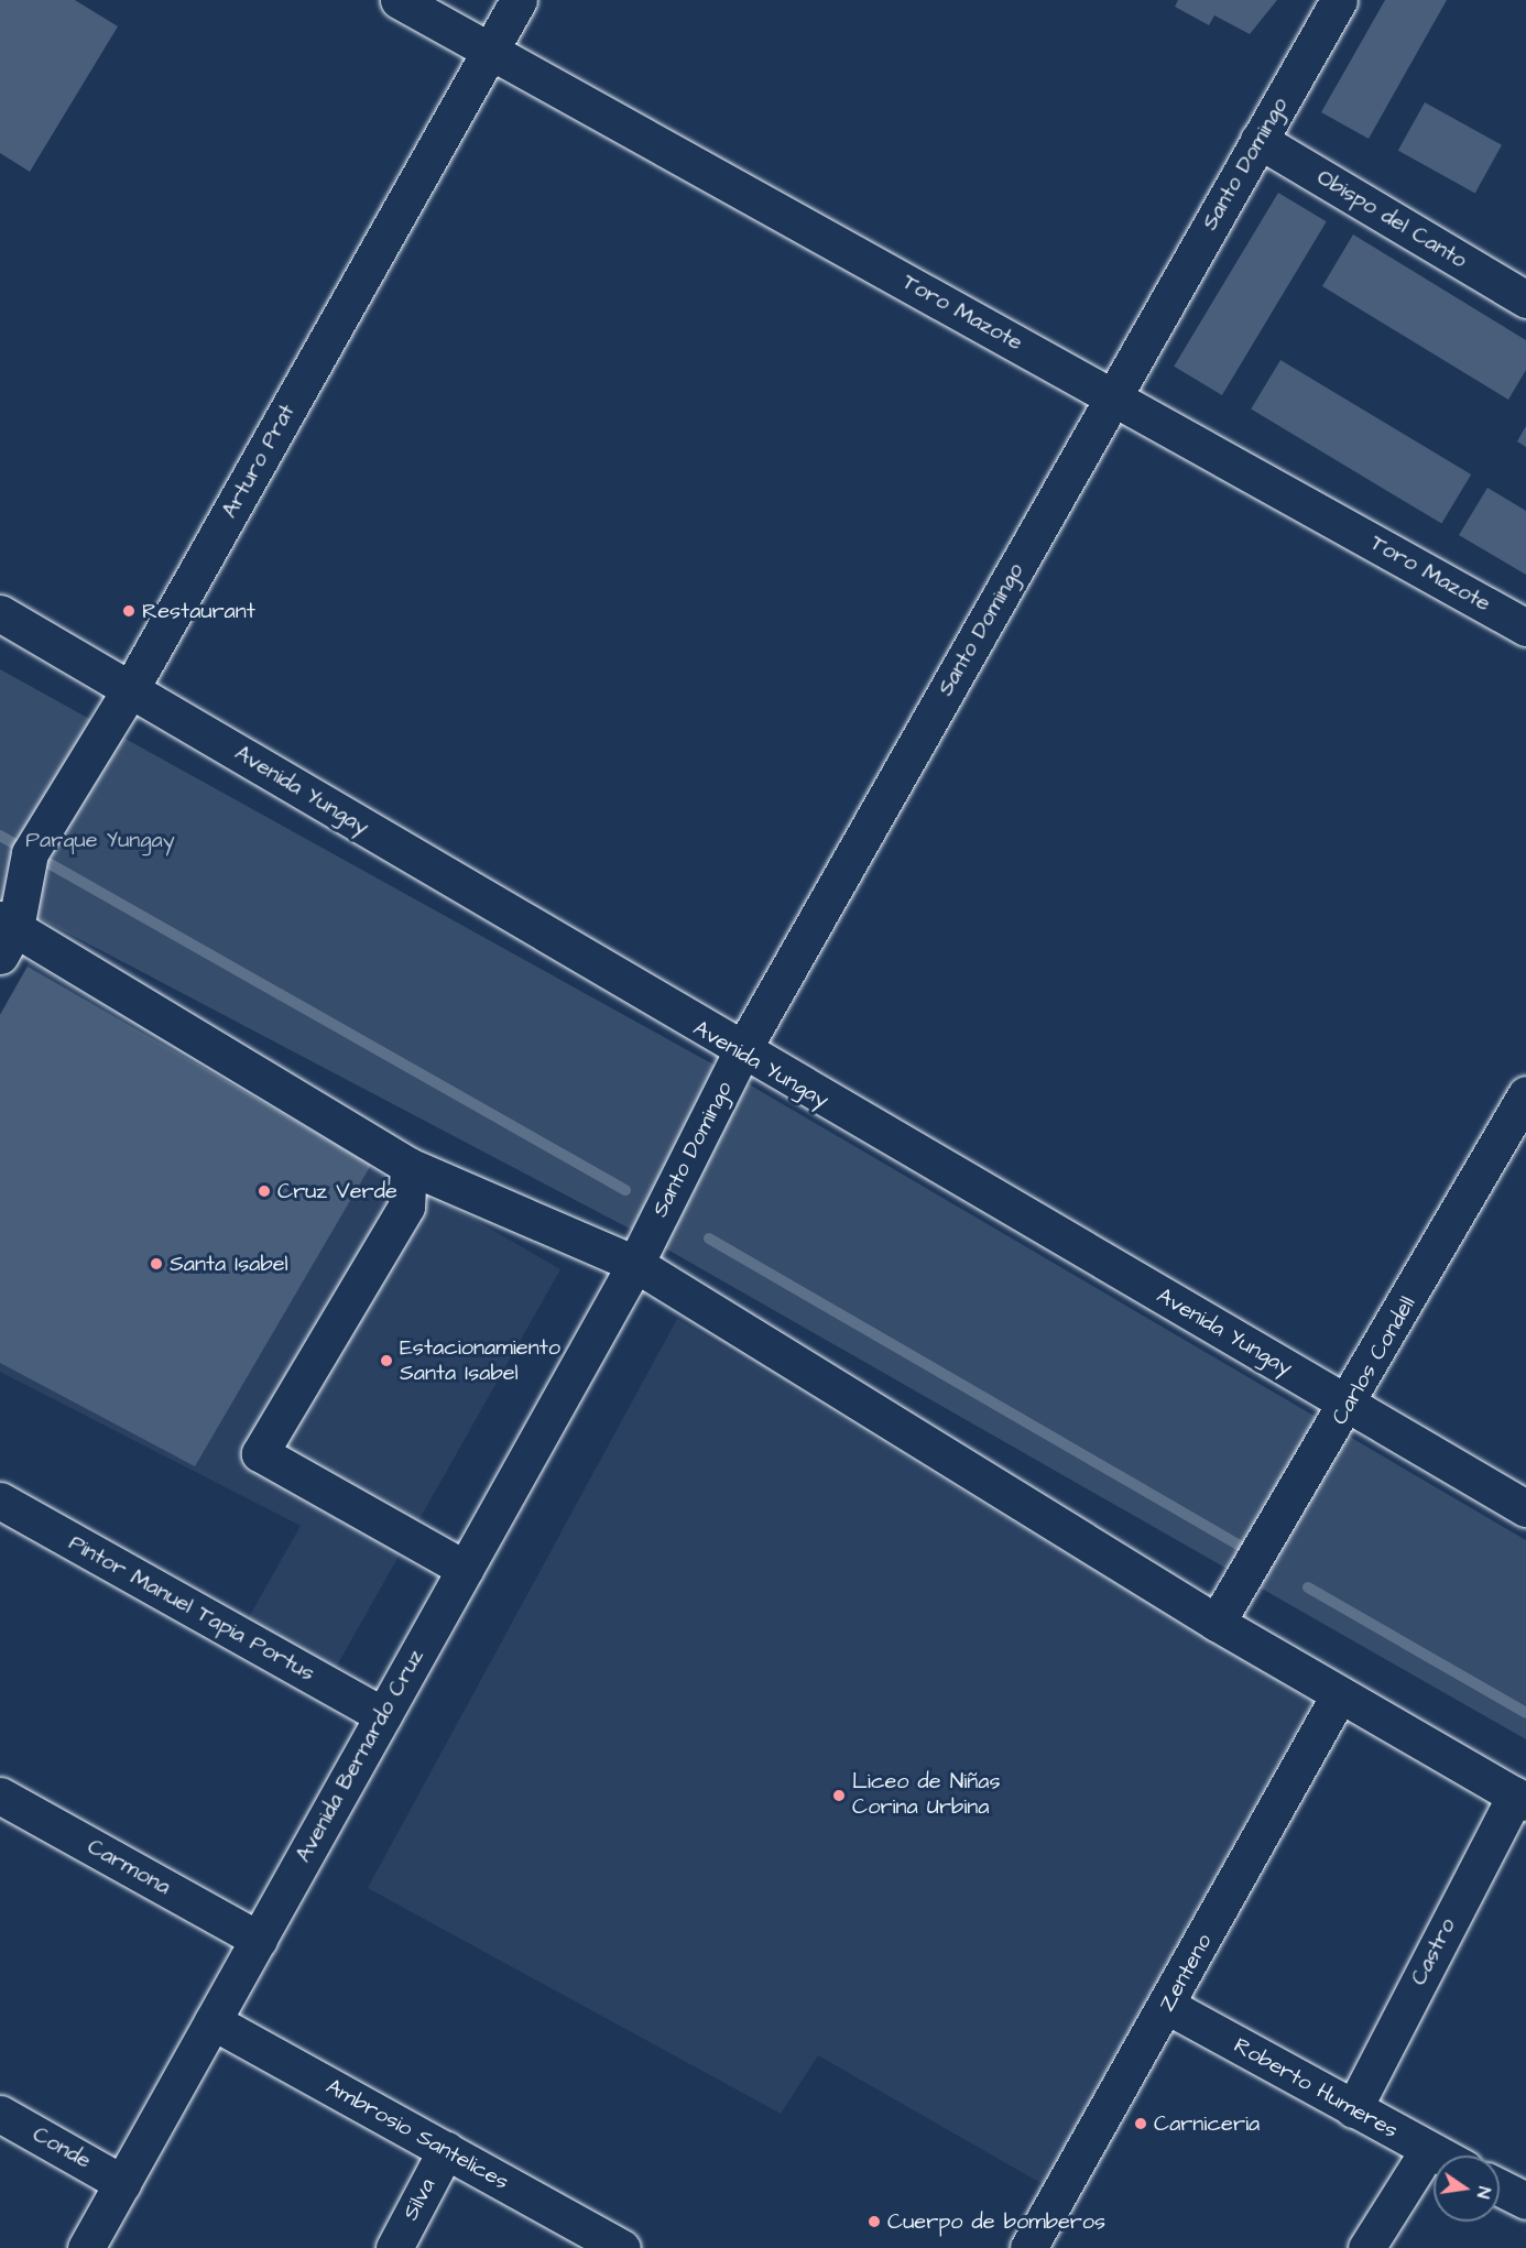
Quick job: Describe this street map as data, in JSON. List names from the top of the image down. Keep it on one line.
{"streets":{"street":["Santo Domingo","Obispo del Canto","Toro Mazote","Arturo Prat","Avenida Yungay","Carlos Condell","Pintor Manuel Tapia Portus","Avenida Bernardo Cruz","Carmona","Castro","Zenteno","Roberto Humeres","Ambrosio Santelices","Conde","Silva"]},"crossings":[["Santo Domingo","Obispo del Canto"],["Santo Domingo","Toro Mazote"],["Santo Domingo","Avenida Yungay"],["Santo Domingo","Avenida Bernardo Cruz"],["Toro Mazote","Arturo Prat"],["Arturo Prat","Avenida Yungay"],["Avenida Yungay","Carlos Condell"],["Pintor Manuel Tapia Portus","Avenida Bernardo Cruz"],["Avenida Bernardo Cruz","Carmona"],["Avenida Bernardo Cruz","Ambrosio Santelices"],["Avenida Bernardo Cruz","Conde"],["Castro","Roberto Humeres"],["Zenteno","Roberto Humeres"],["Ambrosio Santelices","Silva"]],"parks":["Parque Yungay"],"places":["Restaurant","Cruz Verde","Santa Isabel","Estacionamiento Santa Isabel","Liceo de Niñas Corina Urbina","Carniceria","Cuerpo de bomberos"],"north":"right"}
